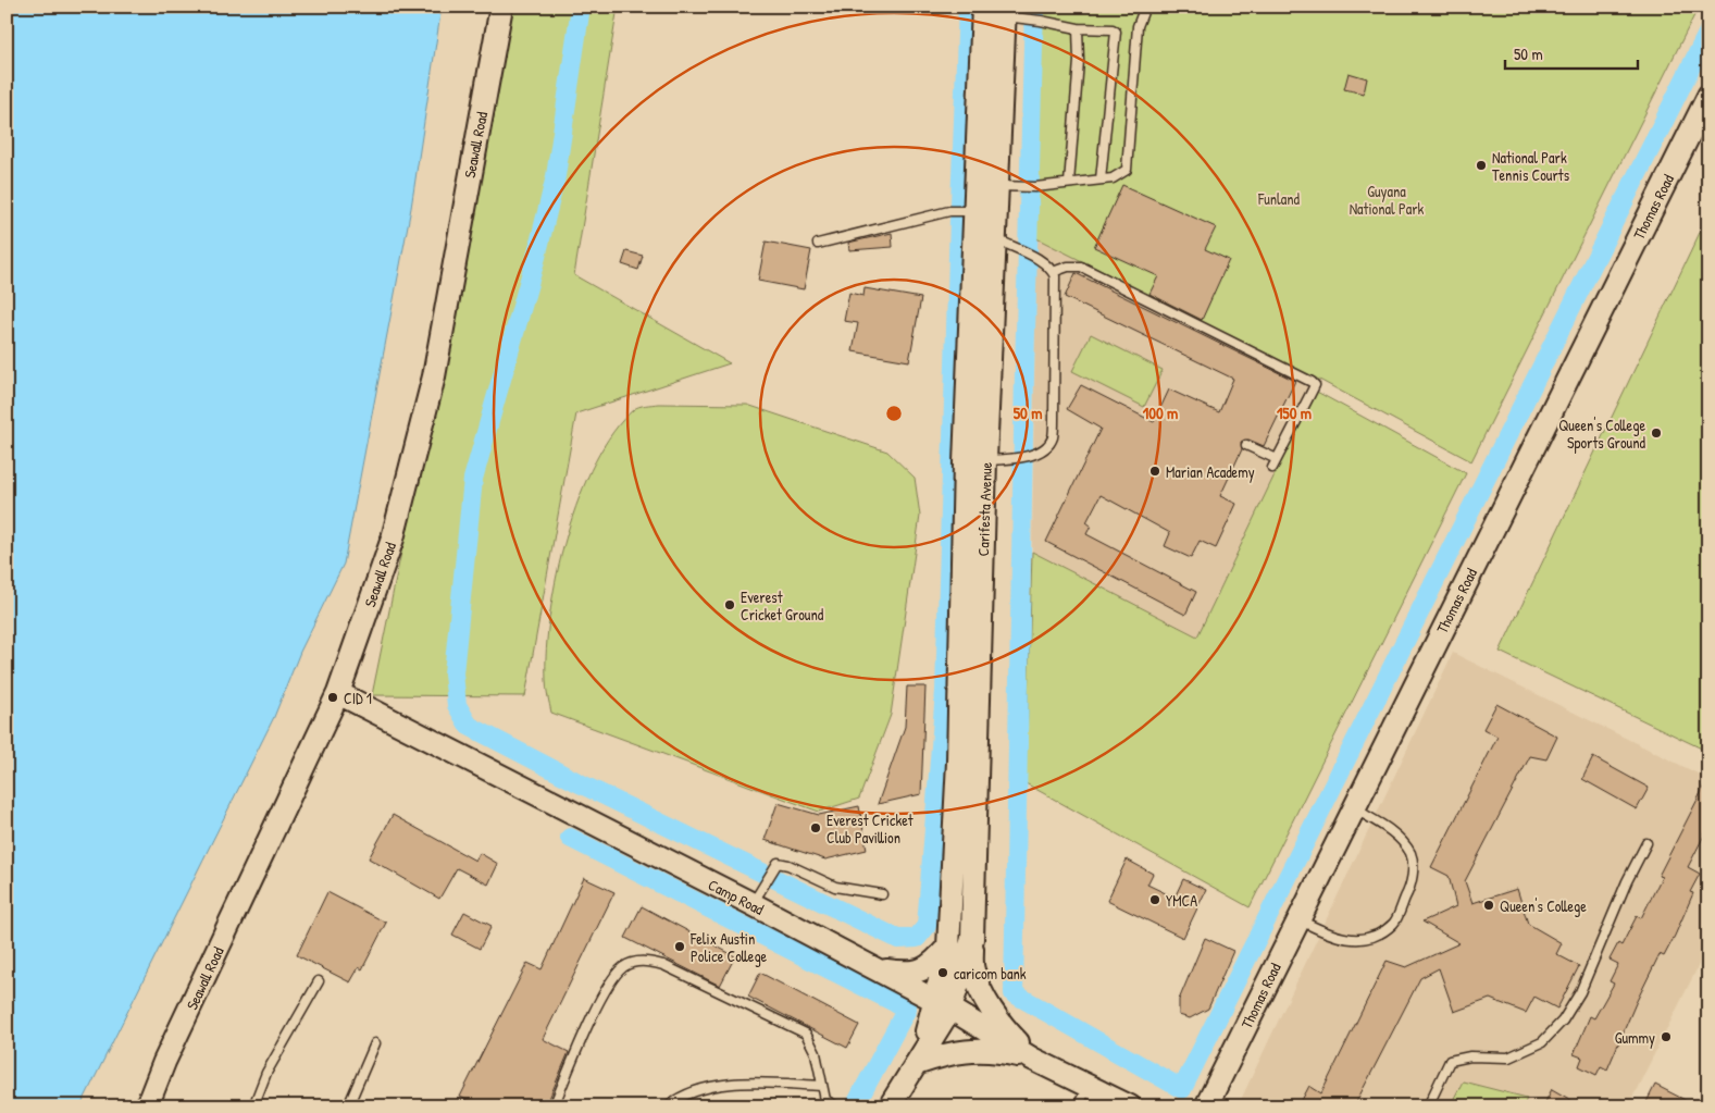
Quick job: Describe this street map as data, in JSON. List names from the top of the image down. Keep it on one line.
{"streets":{"street":["Seawall Road","Thomas Road","Carifesta Avenue","Camp Road"]},"crossings":[["Seawall Road","Camp Road"],["Carifesta Avenue","Camp Road"]],"parks":["Guyana National Park","Funland"],"places":["National Park Tennis Courts","Queen's College Sports Ground","Marian Academy","Everest Cricket Ground","CID 1","Everest Cricket Club Pavillion","YMCA","Queen's College","Felix Austin Police College","caricom bank","Gummy"],"scale_bar":"50 m","rings":["50 m","100 m","150 m"]}
